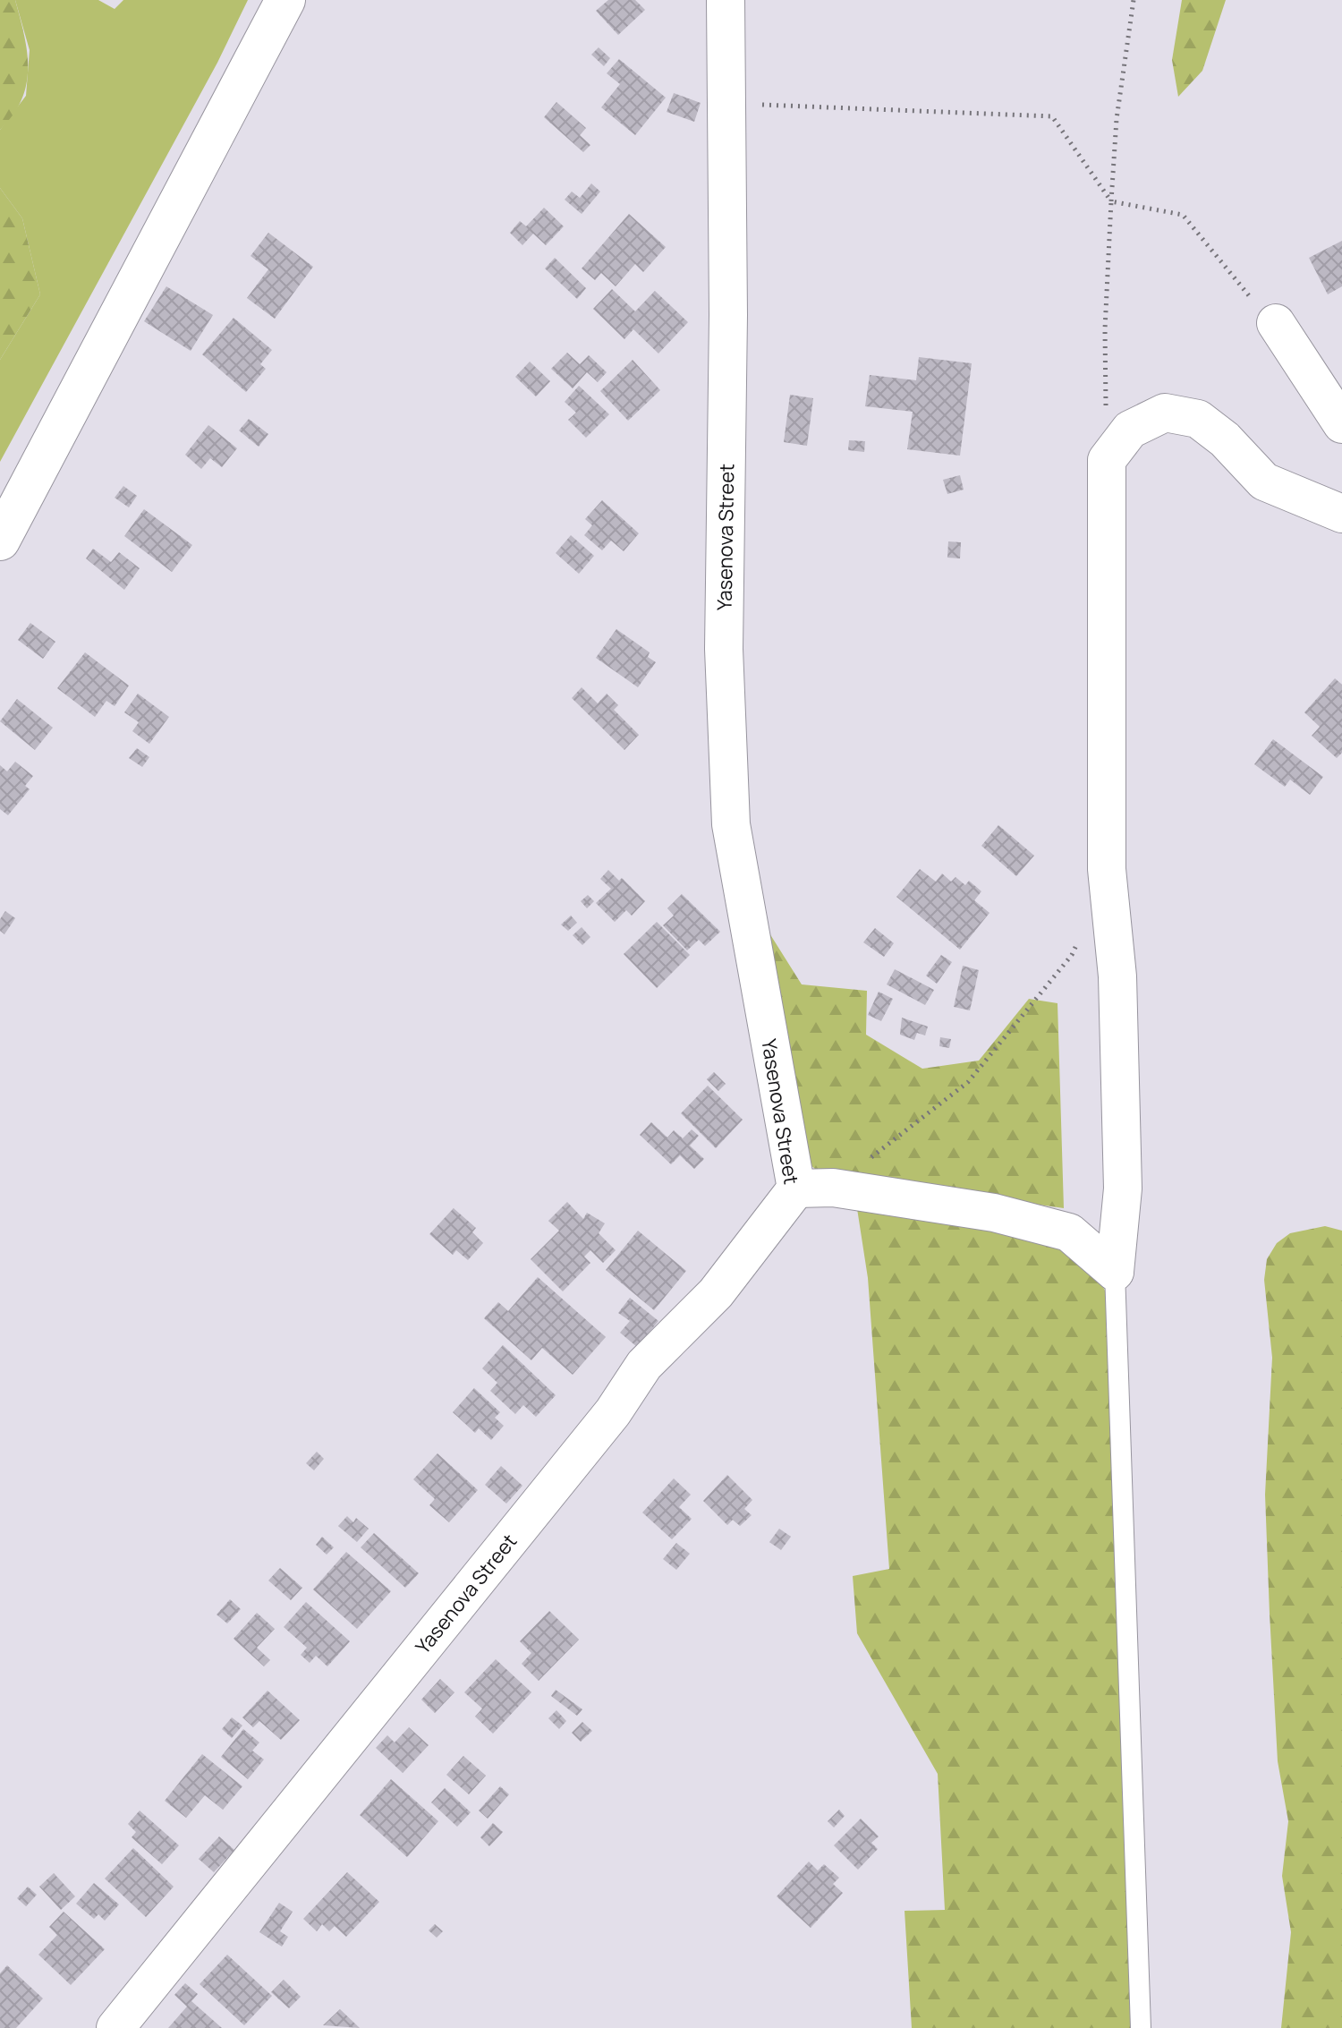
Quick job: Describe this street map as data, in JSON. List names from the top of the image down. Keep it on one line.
{"streets":{"street":["Yasenova Street"]}}
